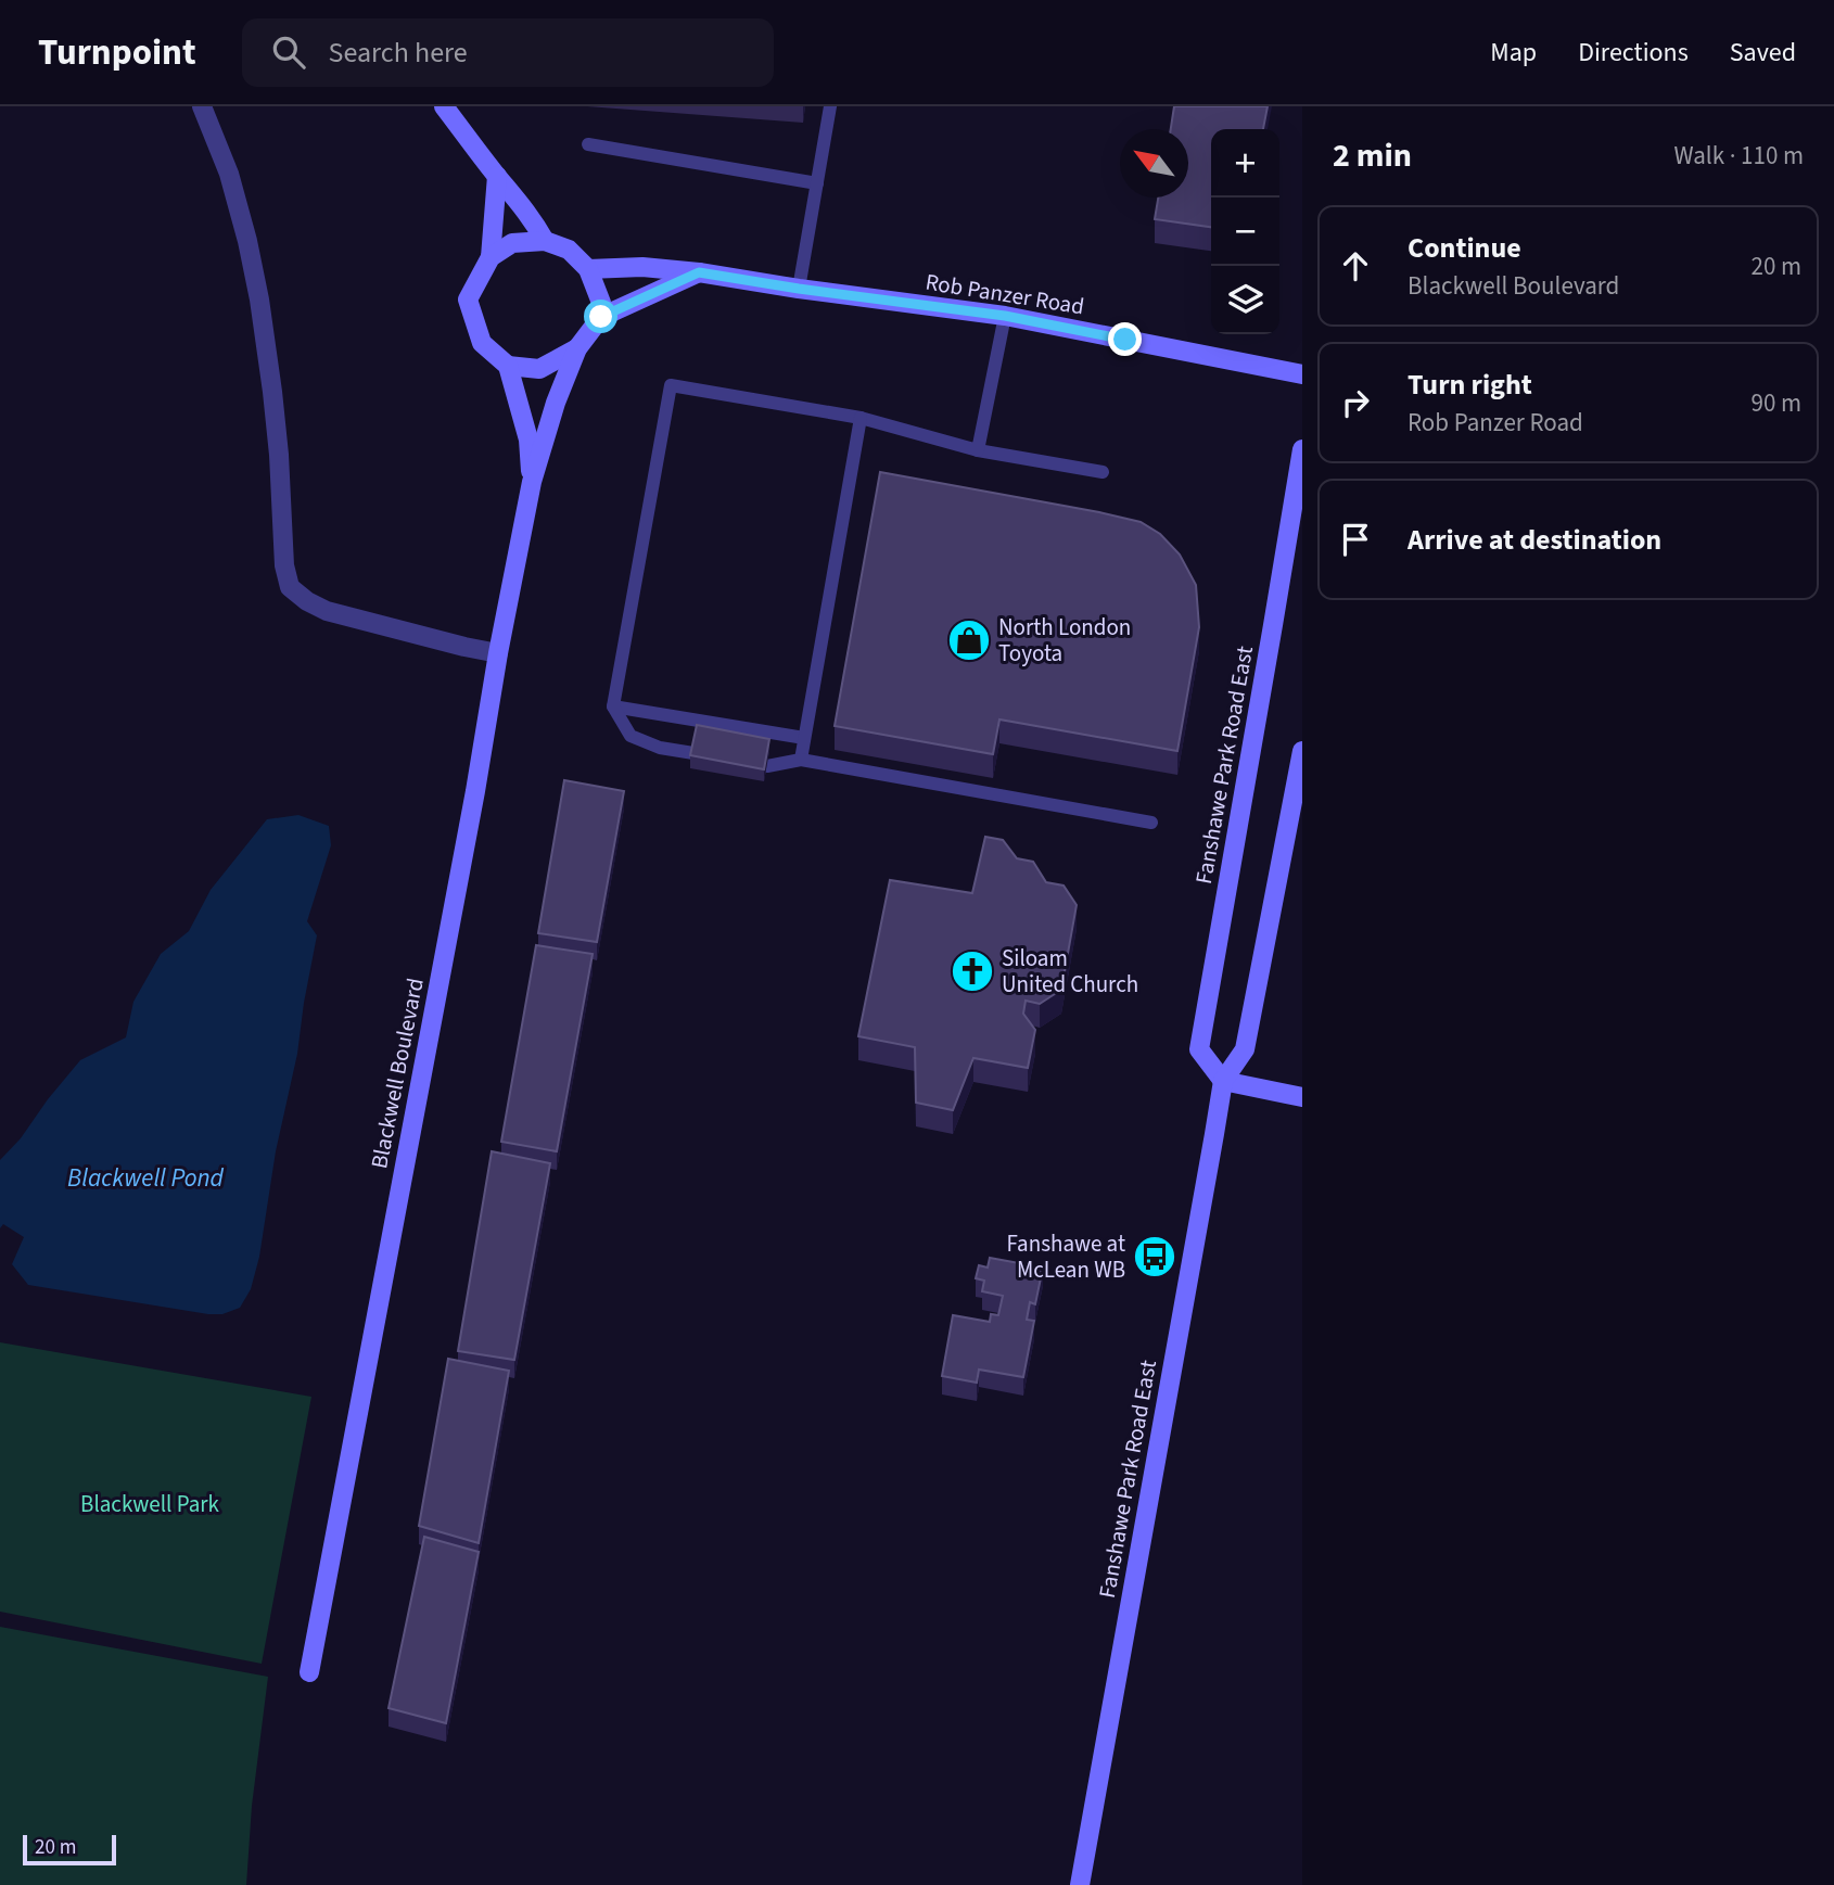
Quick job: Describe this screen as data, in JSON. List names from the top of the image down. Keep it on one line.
{"streets":{"street":["Rob Panzer Road","Fanshawe Park Road East","Blackwell Boulevard"]},"crossings":[["Rob Panzer Road","Blackwell Boulevard"]],"water":["Blackwell Pond"],"parks":["Blackwell Park"],"places":{"shop":["North London Toyota"],"church":["Siloam United Church"],"bus stop":["Fanshawe at McLean WB"]},"scale_bar":"20 m","north":"top left","page":{"header":"Turnpoint","search":"Search here","nav":["Map","Directions","Saved"],"heading":["2 min","Walk · 110 m"],"map_buttons":["+","−"],"list":[["Continue","Blackwell Boulevard","20 m"],["Turn right","Rob Panzer Road","90 m"],"Arrive at destination"],"scale":"20 m"}}
